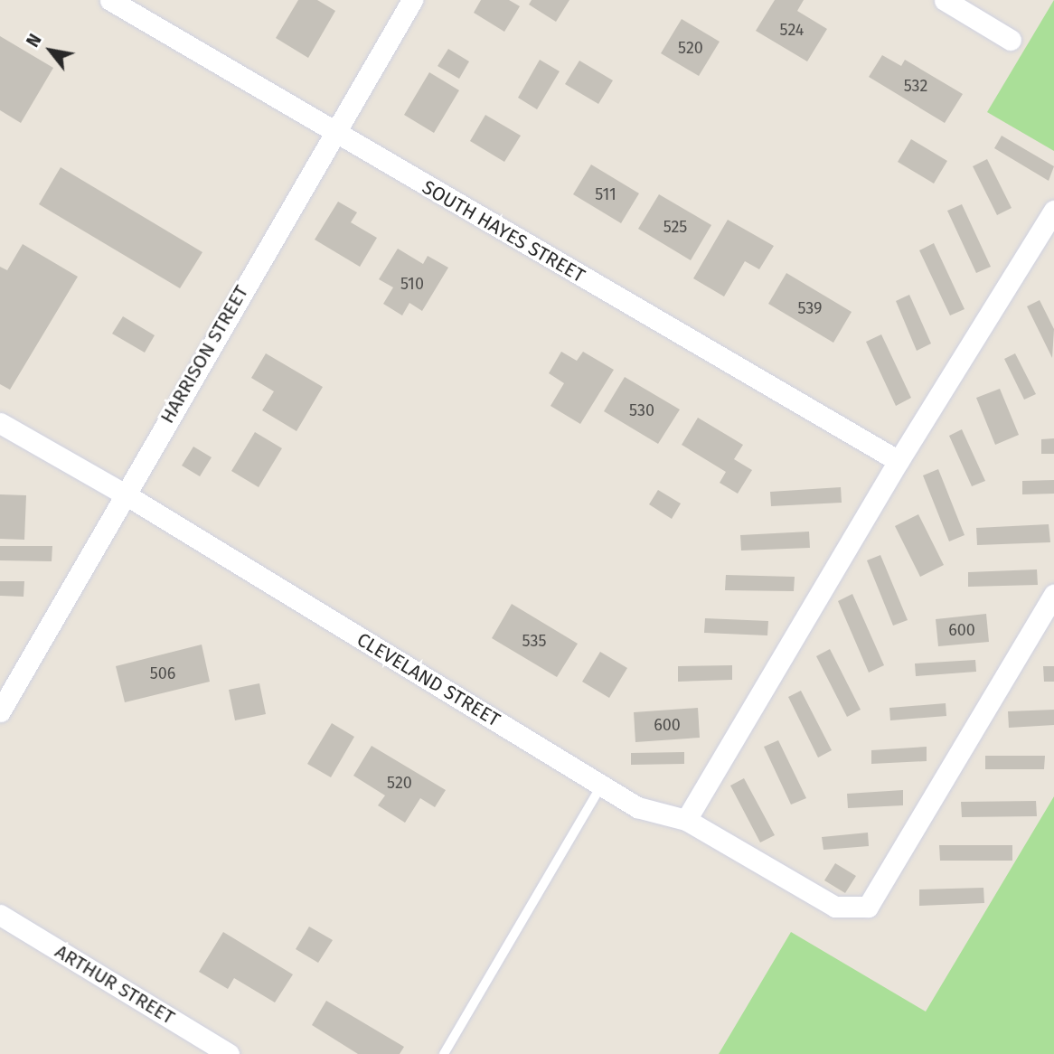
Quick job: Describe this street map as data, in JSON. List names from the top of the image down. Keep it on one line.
{"streets":{"street":["SOUTH HAYES STREET","HARRISON STREET","CLEVELAND STREET","ARTHUR STREET"]},"crossings":[["SOUTH HAYES STREET","HARRISON STREET"],["HARRISON STREET","CLEVELAND STREET"]],"house_numbers":["524","520","532","511","525","510","539","530","600","535","506","600","520"],"north":"top left"}
